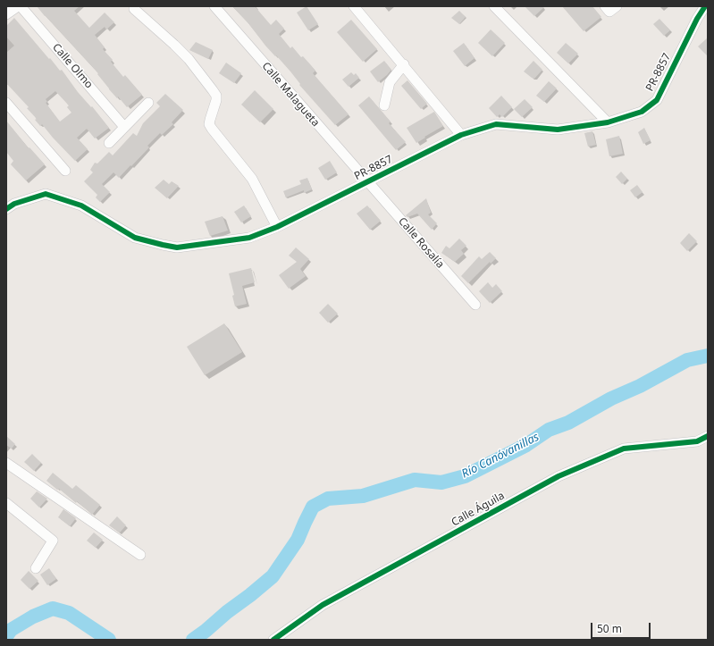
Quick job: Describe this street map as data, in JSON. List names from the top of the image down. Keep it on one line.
{"streets":{"street":["Calle Olmo","PR-8857","Calle Malagueta","Calle Rosalía","Calle Águila"]},"crossings":[["PR-8857","Calle Malagueta"],["PR-8857","Calle Rosalía"],["Calle Malagueta","Calle Rosalía"]],"water":["Río Canóvanillas"],"scale_bar":"50 m"}
